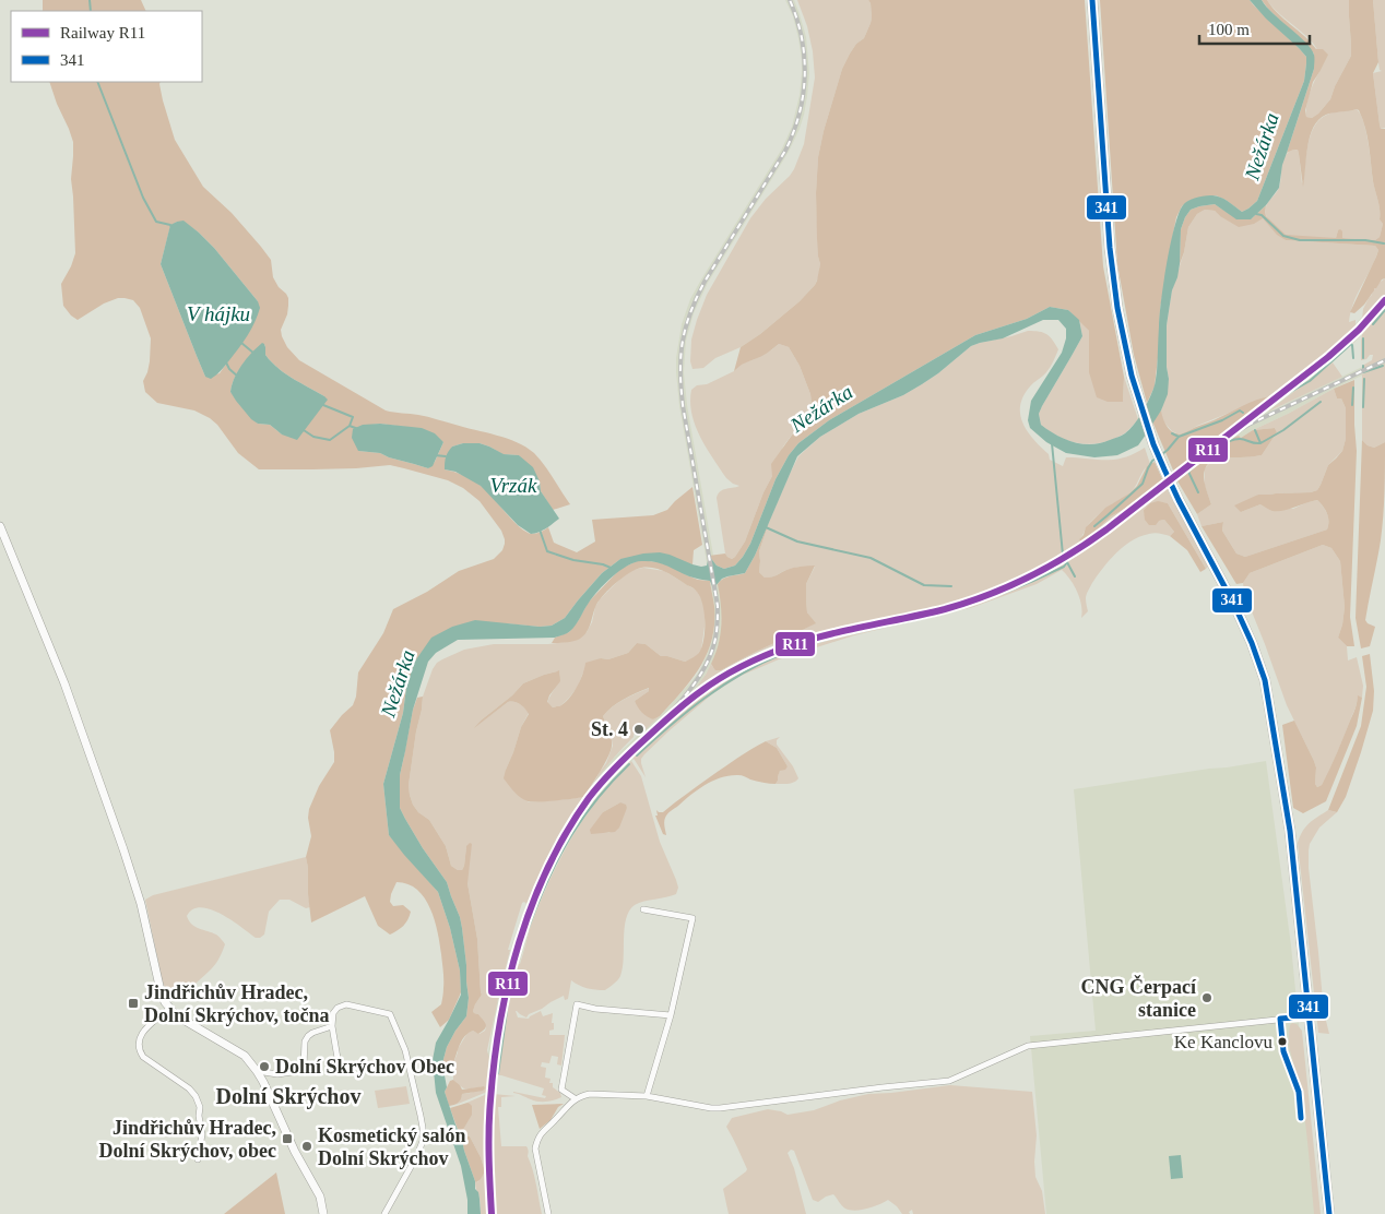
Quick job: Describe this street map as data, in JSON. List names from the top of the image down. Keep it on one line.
{"districts":["Dolní Skrýchov"],"water":["Nežárka","V hájku","Vrzák"],"places":{"other":["St. 4","CNG Čerpací stanice","Ke Kanclovu","Dolní Skrýchov Obec","Kosmetický salón Dolní Skrýchov"],"transit":["Jindřichův Hradec, Dolní Skrýchov, točna","Jindřichův Hradec, Dolní Skrýchov, obec"]},"lines":["transit line 341","rail line R11"],"legend":["Railway R11","341"],"scale_bar":"100 m"}
